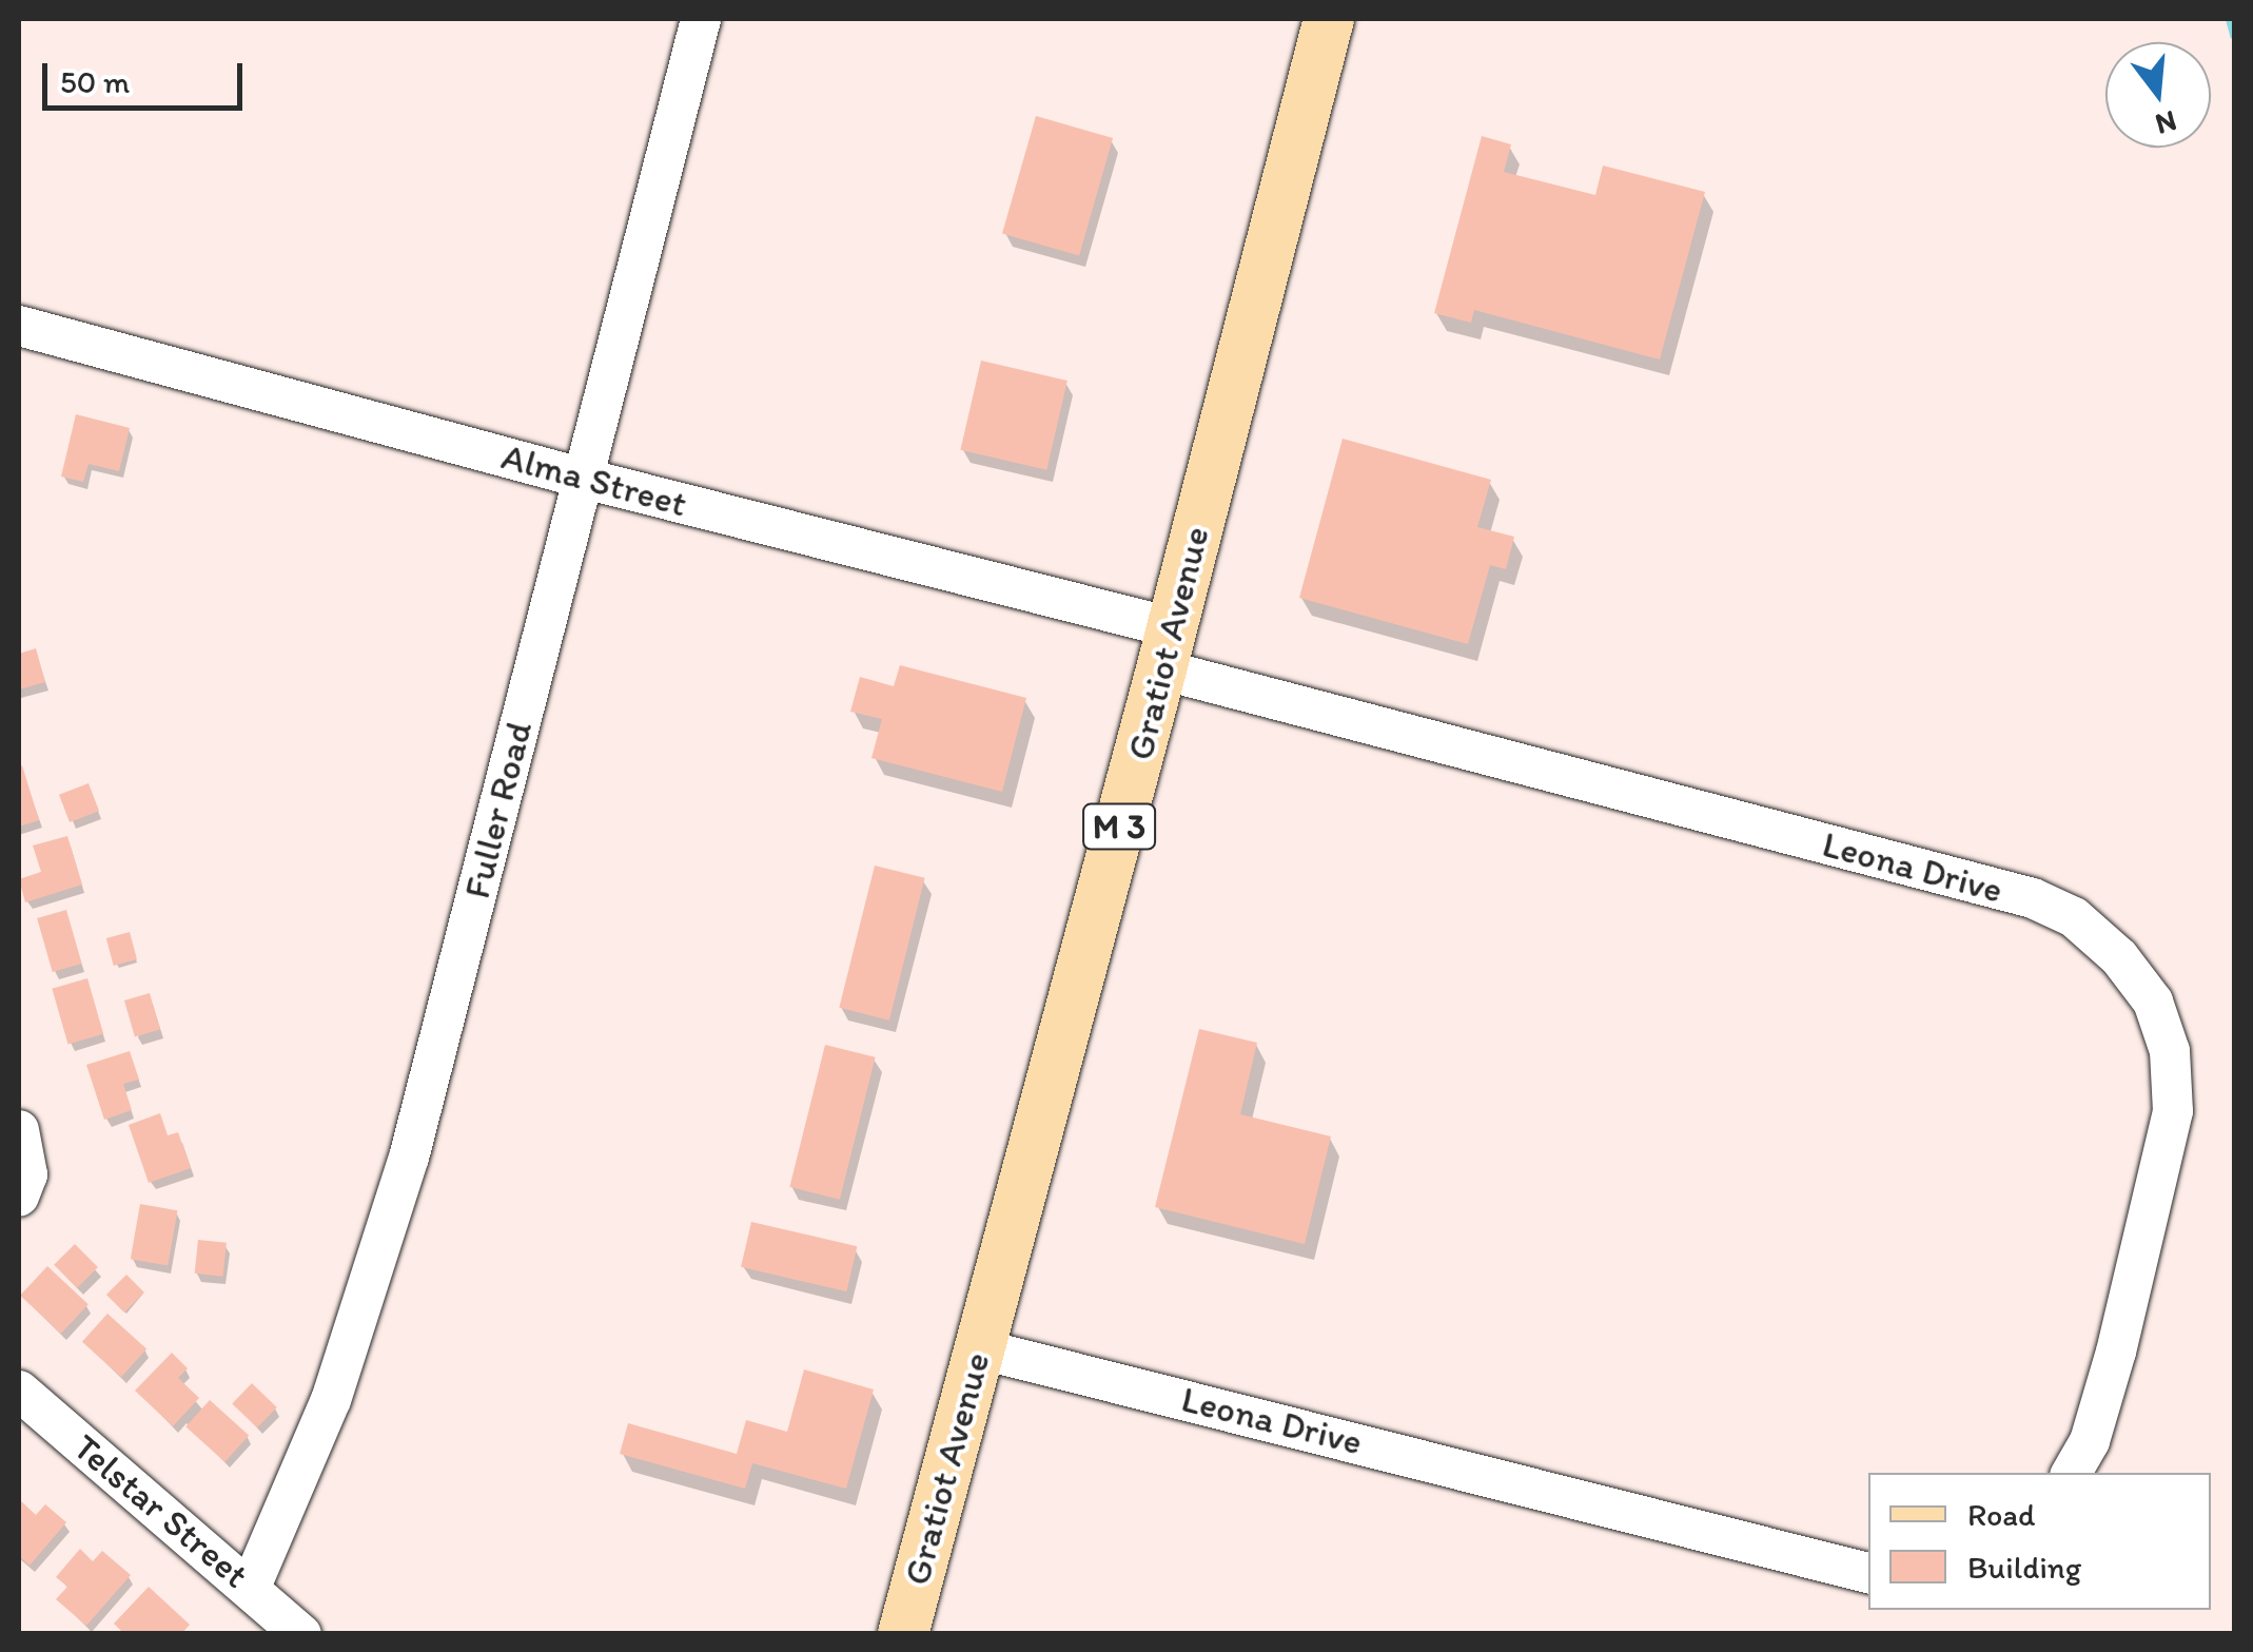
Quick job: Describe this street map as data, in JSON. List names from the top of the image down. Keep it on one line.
{"streets":{"main road":["Gratiot Avenue","M 3"],"street":["Alma Street","Fuller Road","Leona Drive","Telstar Street"]},"crossings":[["Alma Street","Gratiot Avenue"],["Alma Street","Fuller Road"],["Alma Street","Leona Drive"],["Gratiot Avenue","Leona Drive"],["Fuller Road","Telstar Street"]],"legend":["Road","Building"],"scale_bar":"50 m","north":"bottom"}
